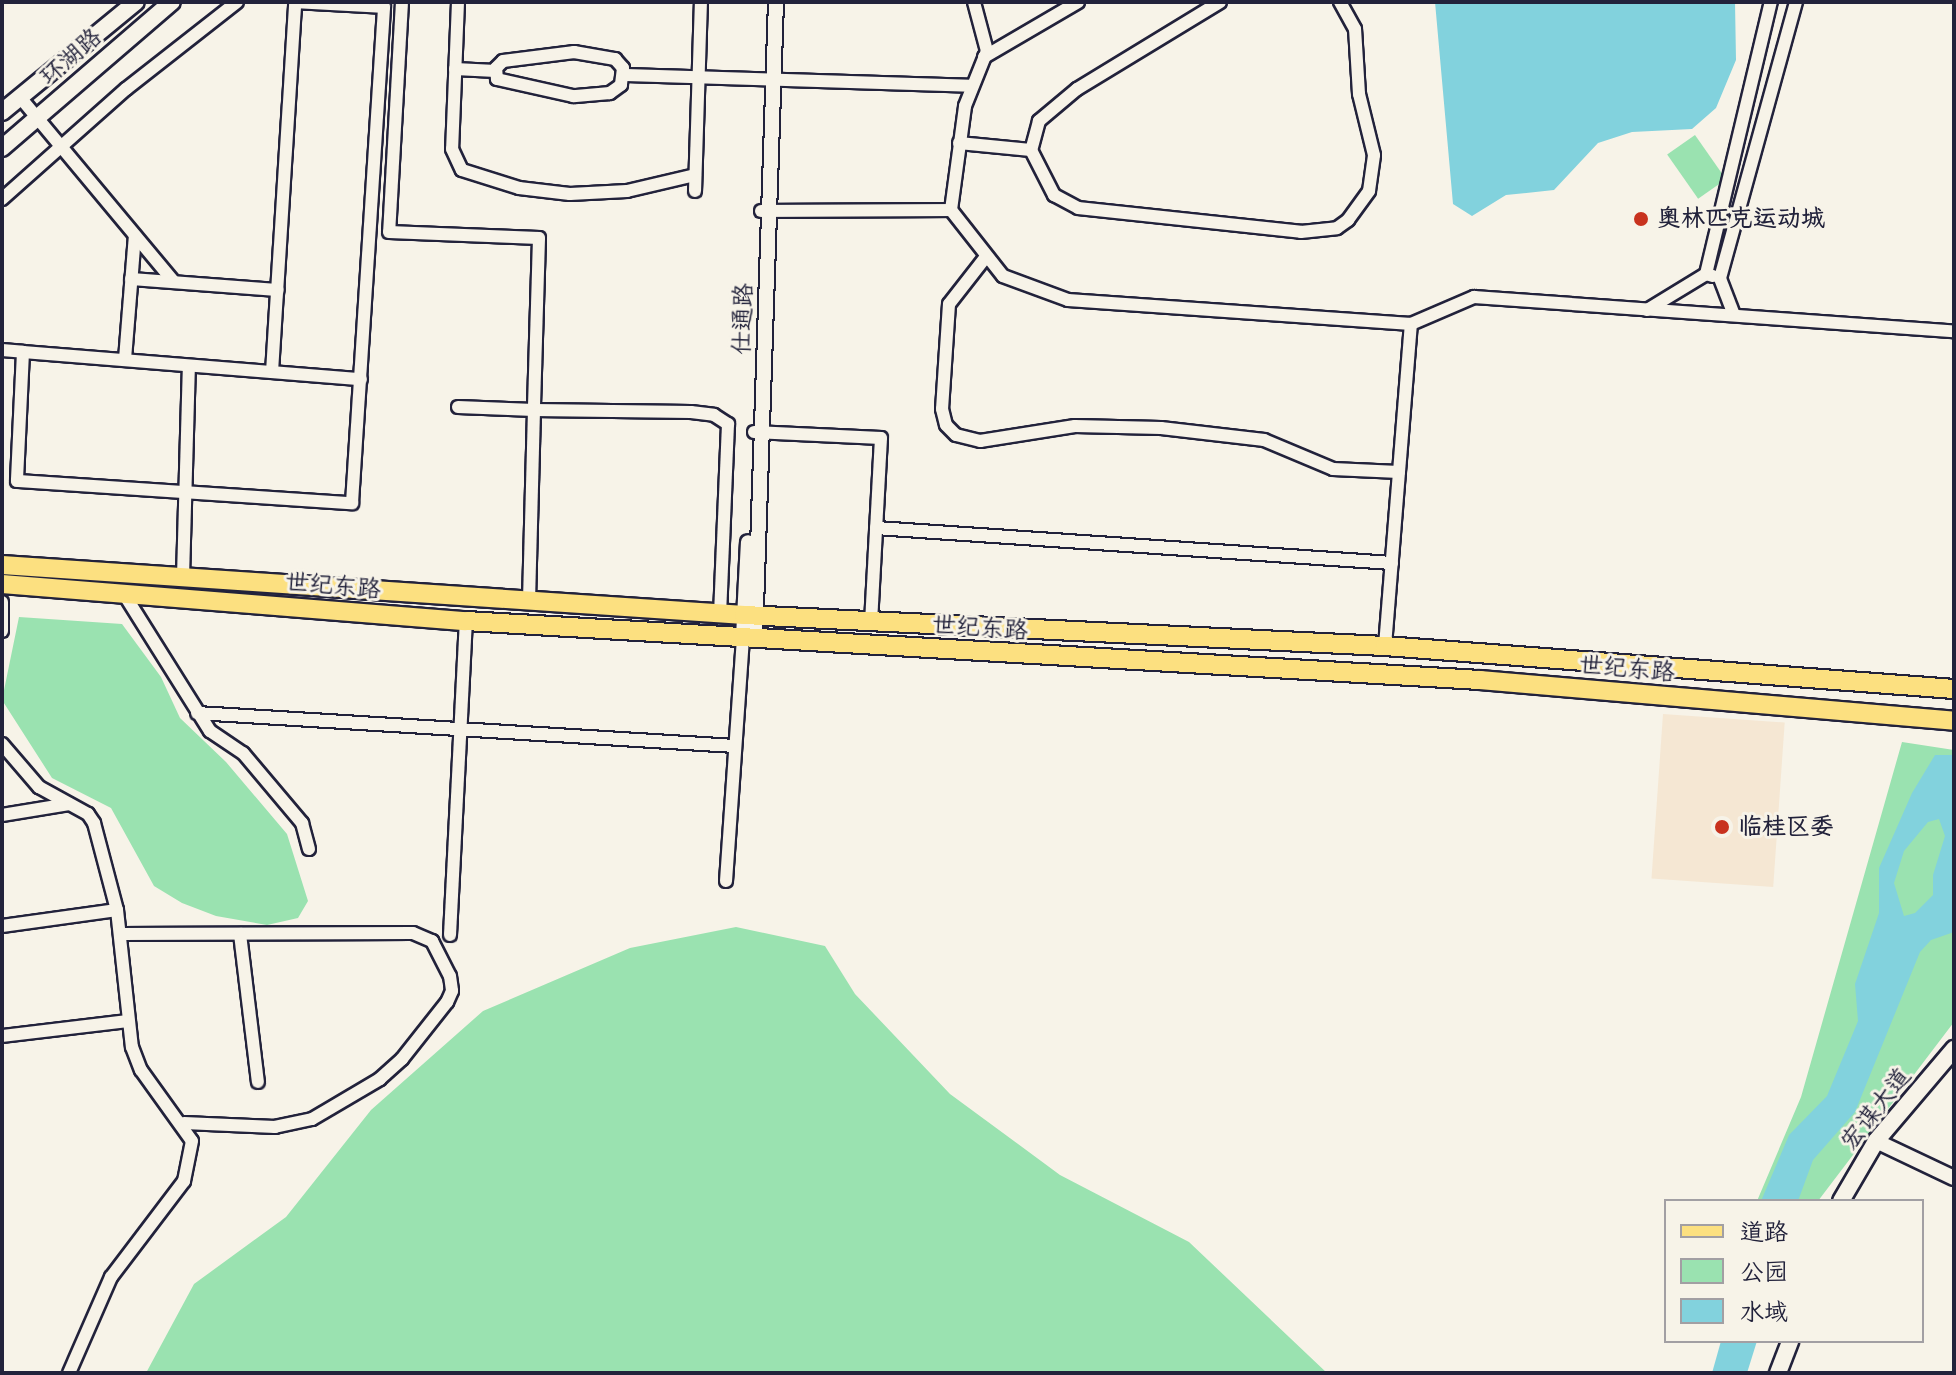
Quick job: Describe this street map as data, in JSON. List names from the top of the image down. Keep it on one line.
{"streets":{"main road":["环湖路","世纪东路","宏谋大道"],"street":["仕通路"]},"crossings":[["仕通路","世纪东路"]],"places":["奥林匹克运动城","临桂区委"],"legend":["道路","公园","水域"]}
